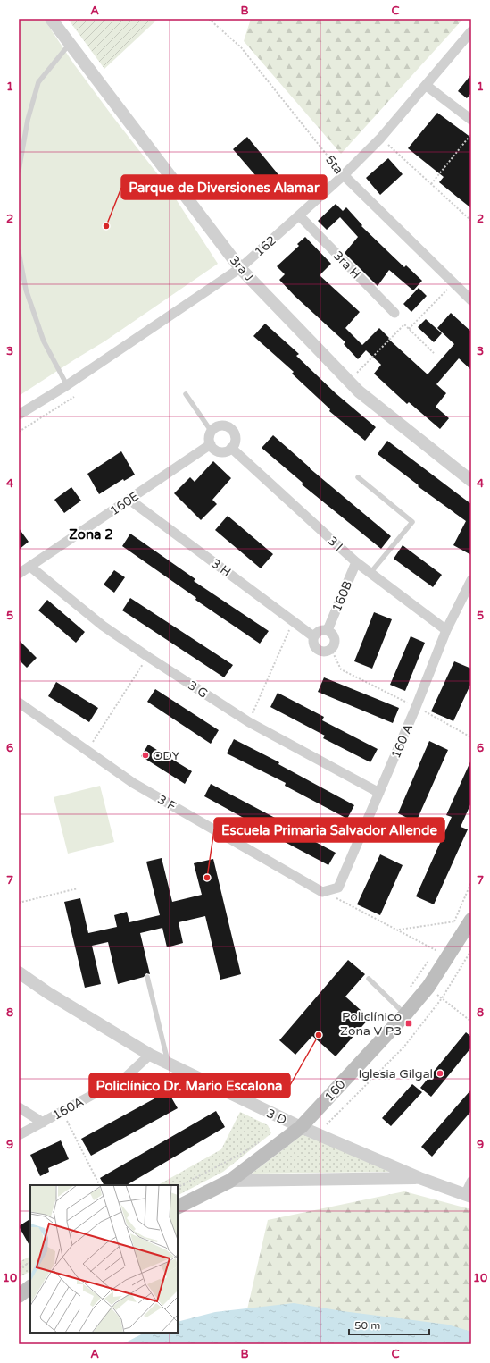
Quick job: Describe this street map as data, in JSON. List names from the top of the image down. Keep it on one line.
{"streets":{"main road":["160"],"street":["5ta","162","3ra H","3ra J","160E","3 I","3 H","160B","3 G","160 A","3 F","160A","3 D"]},"crossings":[["5ta","162"],["162","3ra H"],["162","3ra J"],["160E","3 I"],["160E","3 H"],["160E","3 G"],["3 I","160B"],["3 I","160 A"],["3 H","160B"],["3 G","160 A"],["160 A","3 F"],["160","3 D"],["160A","3 D"]],"districts":["Zona 2"],"places":{"other":["Parque de Diversiones Alamar","ODY","Escuela Primaria Salvador Allende","Policlínico Dr. Mario Escalona","Iglesia Gilgal"],"transit":["Policlínico Zona V P3"]},"scale_bar":"50 m","grid":{"columns":["A","B","C"],"rows":["1","2","3","4","5","6","7","8","9","10"]}}
